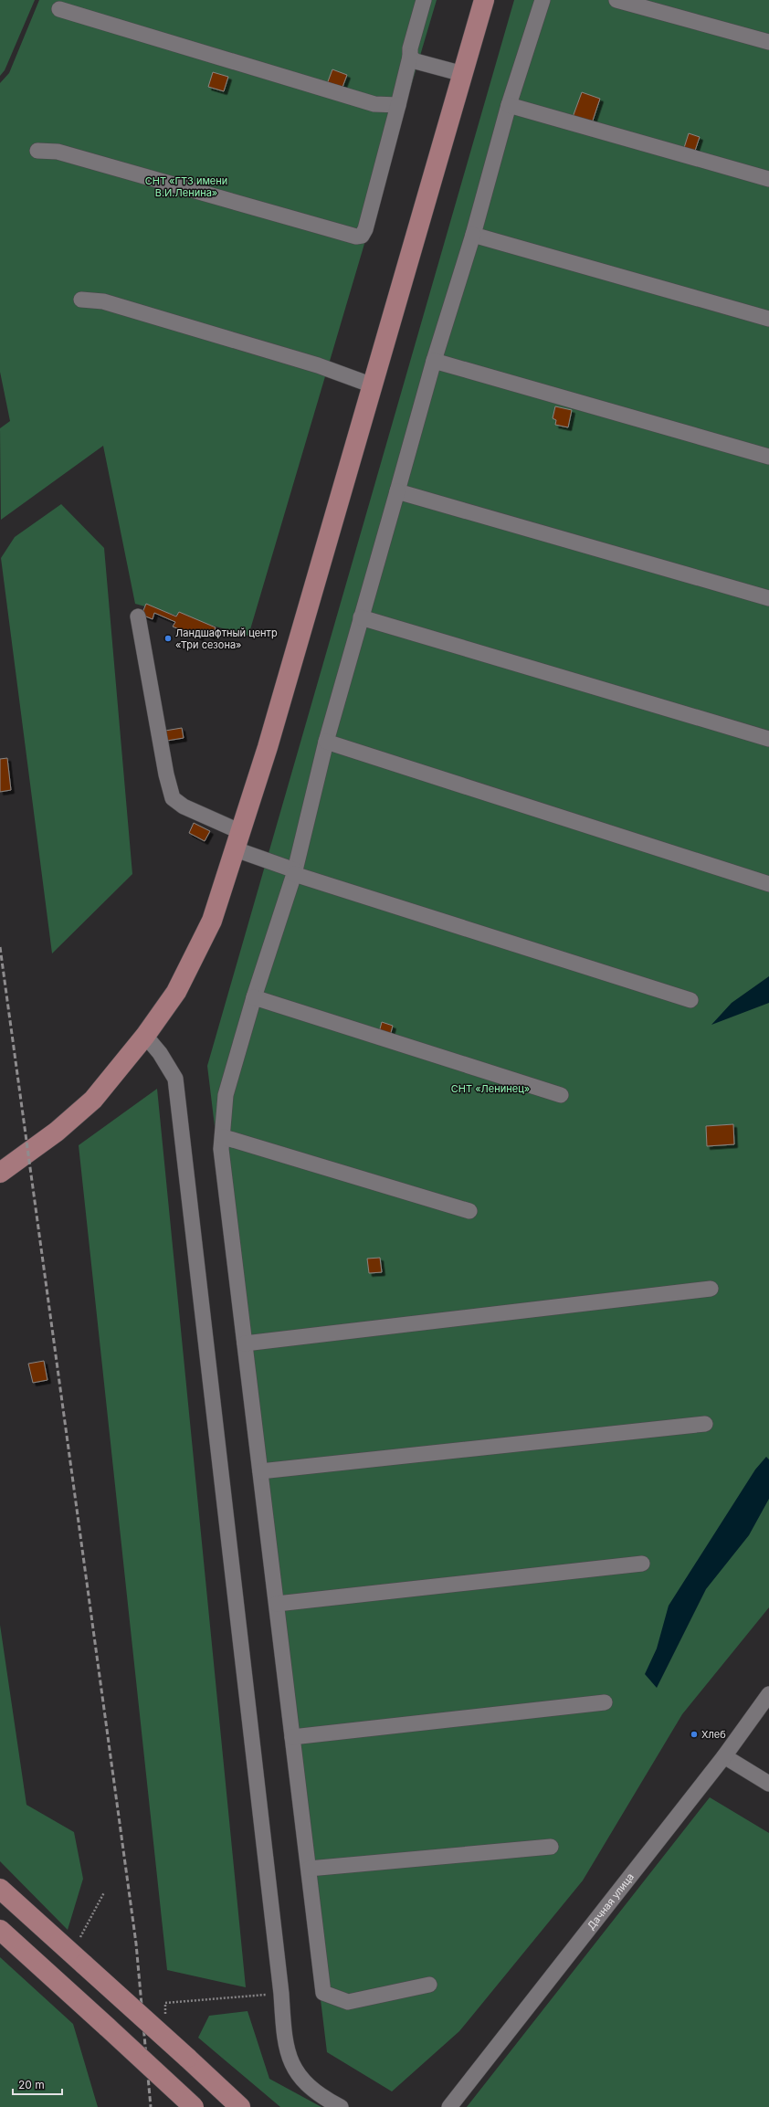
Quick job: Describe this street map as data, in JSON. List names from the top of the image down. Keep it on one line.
{"streets":{"street":["Дачная улица"]},"parks":["СНТ «ГТЗ имени В.И.Ленина»","СНТ «Ленинец»"],"places":["Ландшафтный центр «Три сезона»","Хлеб"],"scale_bar":"20 m"}
